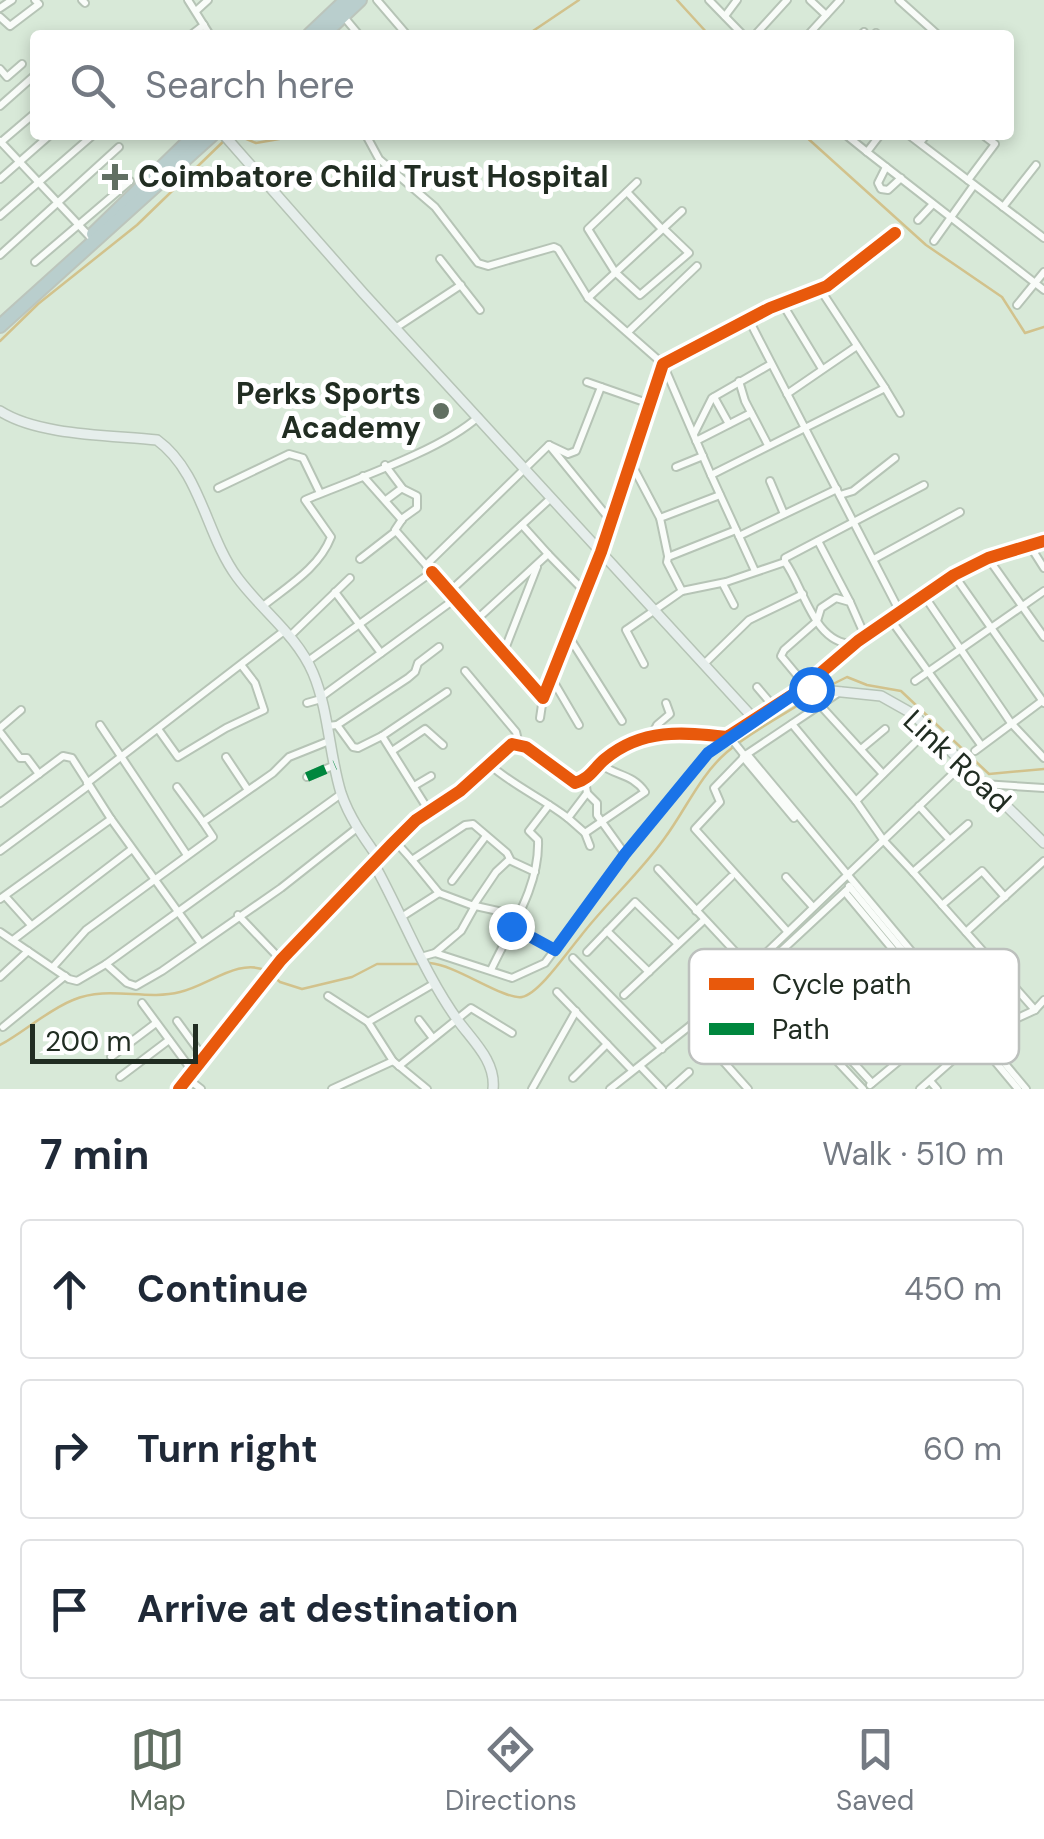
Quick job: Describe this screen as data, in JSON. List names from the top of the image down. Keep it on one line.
{"streets":{"street":["Link Road"]},"places":{"health":["Coimbatore Child Trust Hospital"],"other":["Perks Sports Academy"]},"legend":["Cycle path","Path"],"scale_bar":"200 m","page":{"search":"Search here","scale":"200 m","heading":["7 min","Walk · 510 m"],"list":[["Continue","450 m"],["Turn right","60 m"],"Arrive at destination"],"nav":["Map","Directions","Saved"]}}
